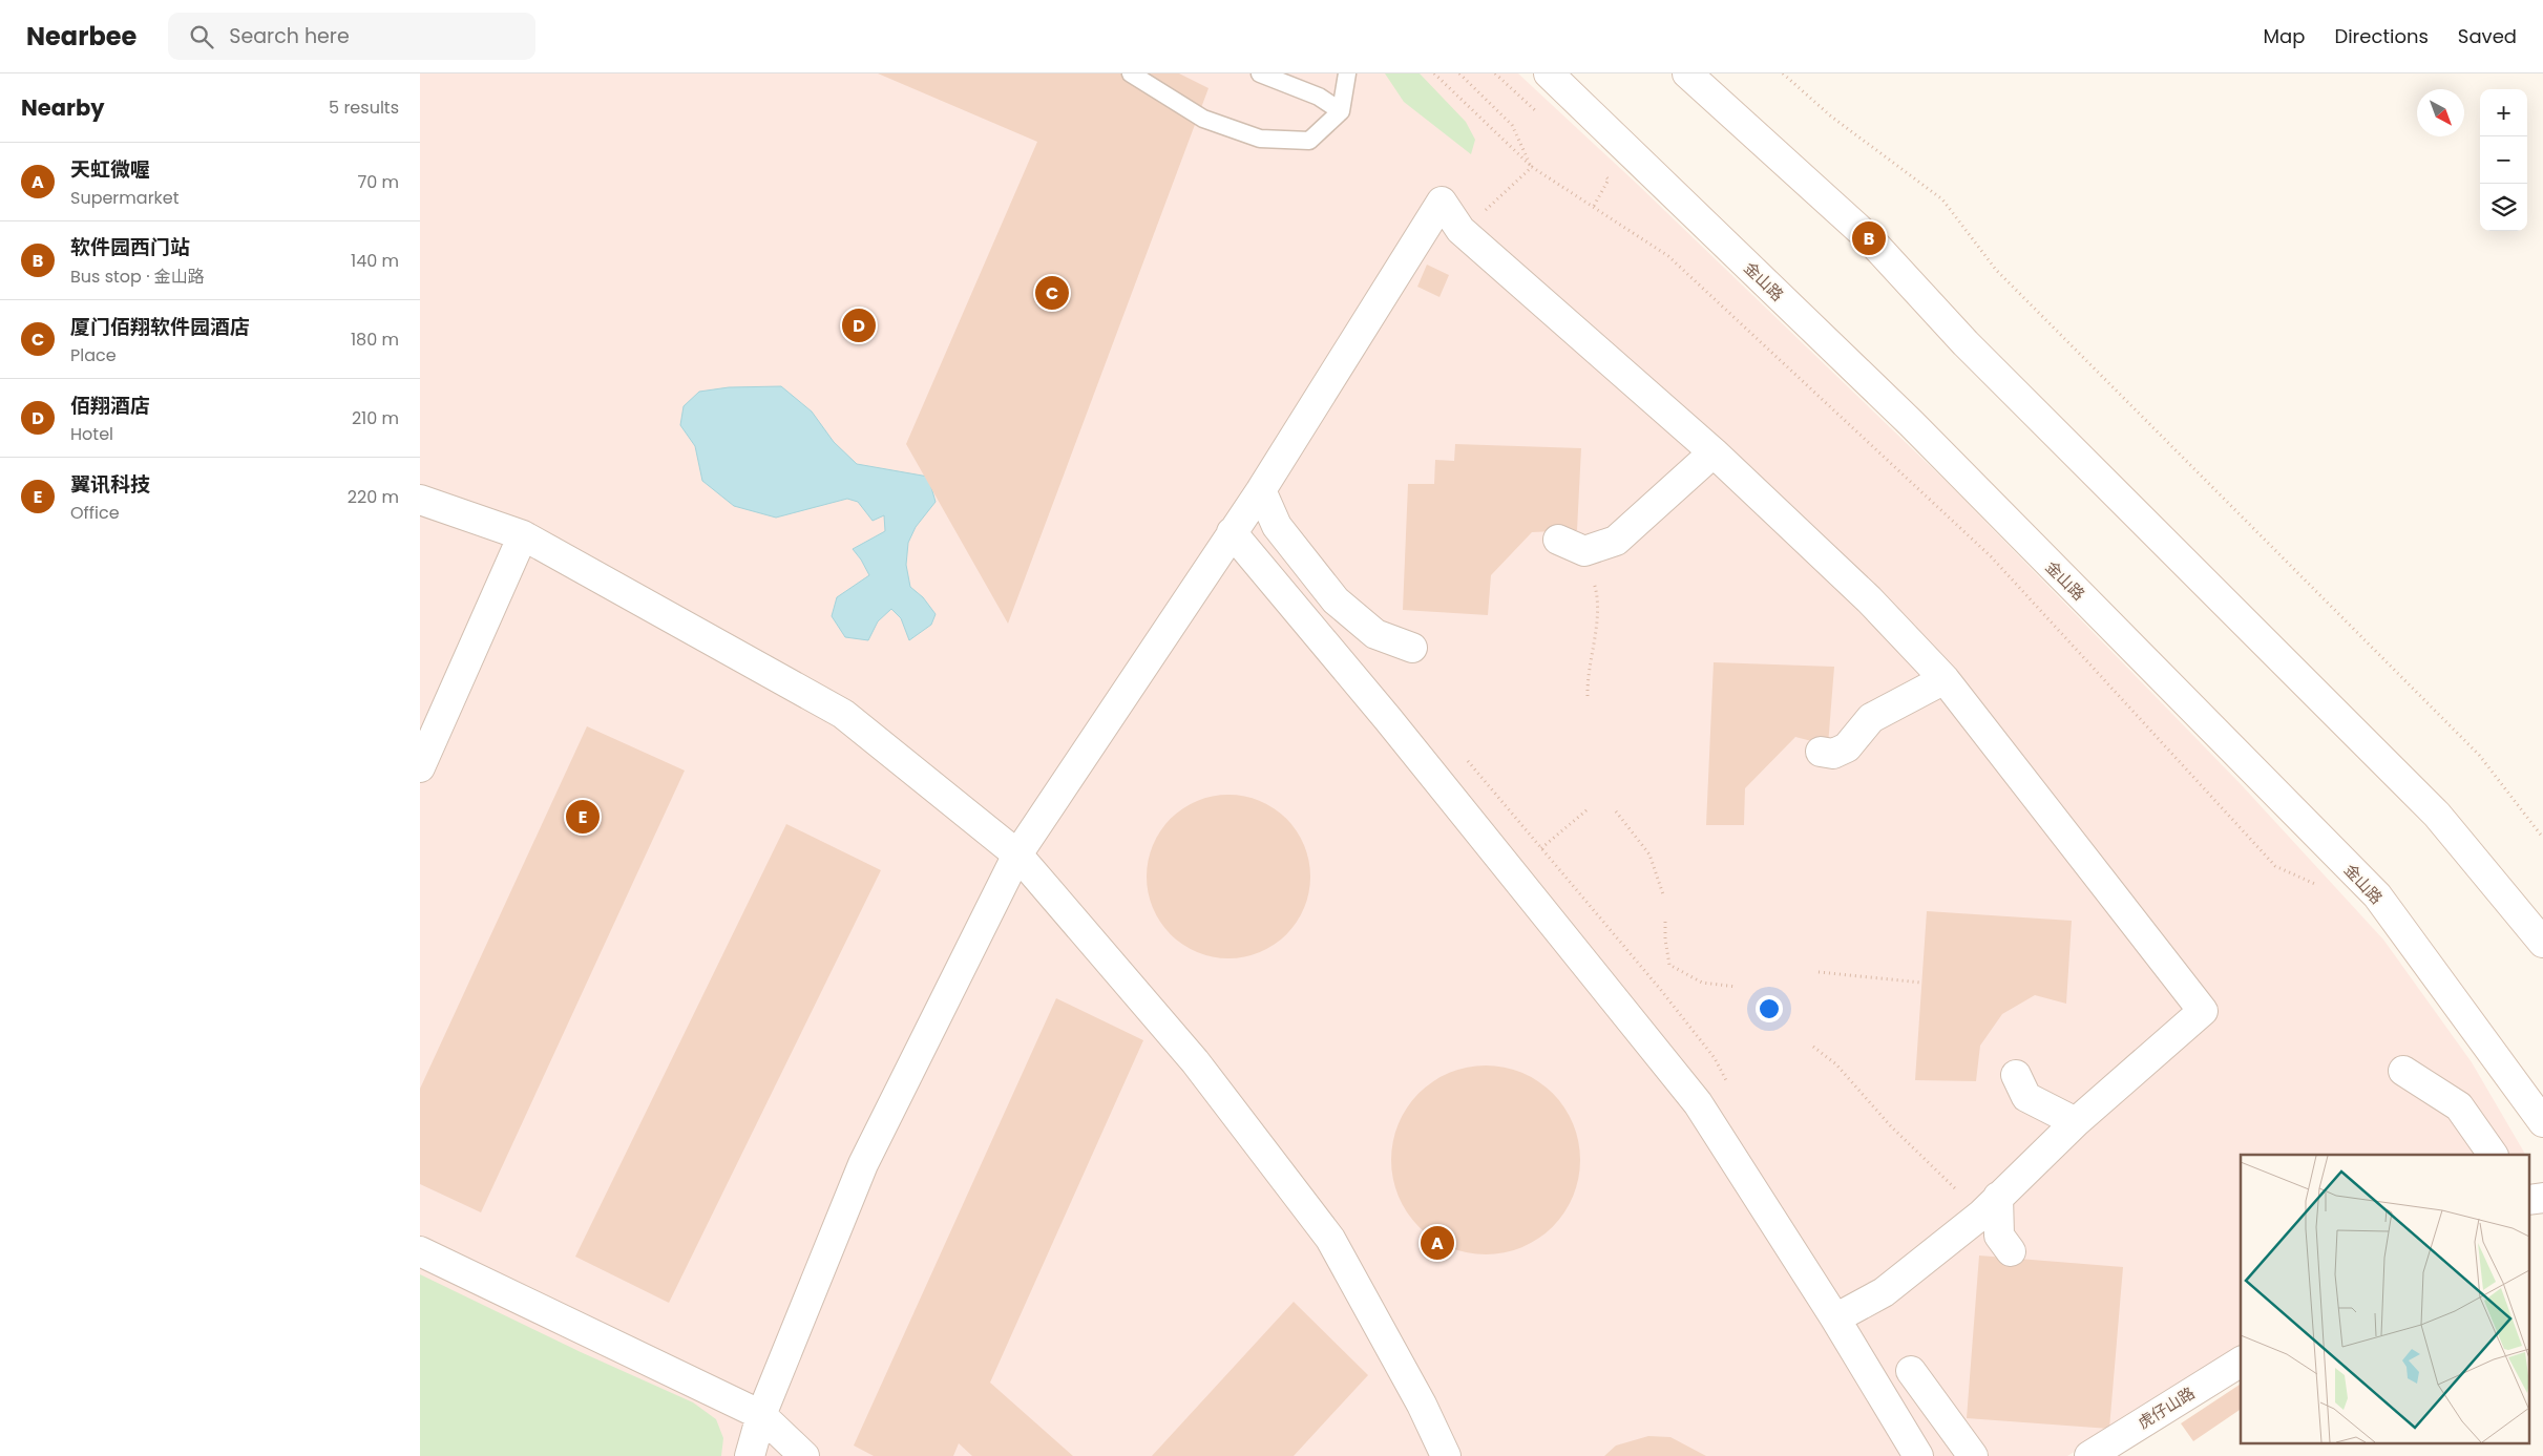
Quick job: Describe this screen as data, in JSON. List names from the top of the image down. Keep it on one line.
{"streets":{"street":["金山路","虎仔山路"]},"north":"bottom right","page":{"header":"Nearbee","search":"Search here","nav":["Map","Directions","Saved"],"heading":["Nearby","5 results"],"map_buttons":["+","−"],"list":[{"mark":"A","name":"天虹微喔","note":"Supermarket","value":"70 m"},{"mark":"B","name":"软件园西门站","note":"Bus stop · 金山路","value":"140 m"},{"mark":"C","name":"厦门佰翔软件园酒店","note":"Place","value":"180 m"},{"mark":"D","name":"佰翔酒店","note":"Hotel","value":"210 m"},{"mark":"E","name":"翼讯科技","note":"Office","value":"220 m"}],"pins":["B","C","D","E","A"]}}
